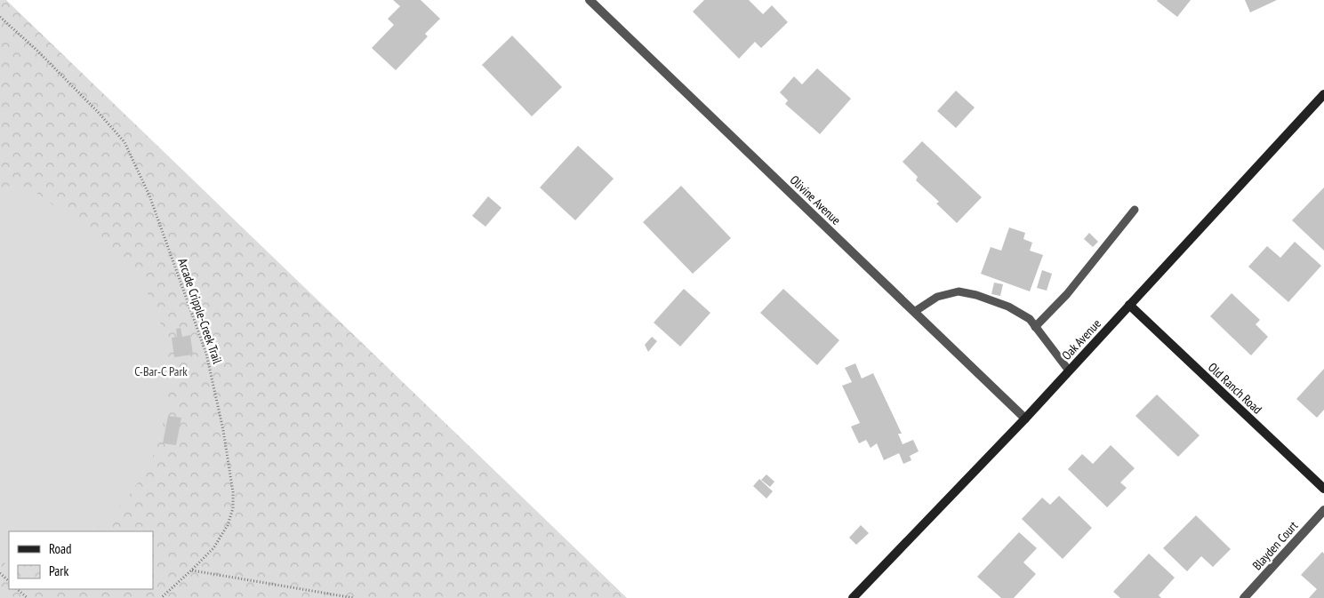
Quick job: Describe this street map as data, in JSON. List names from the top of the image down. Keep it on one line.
{"streets":{"main road":["Oak Avenue","Old Ranch Road"],"street":["Olivine Avenue","Blayden Court"],"path":["Arcade Cripple-Creek Trail"]},"crossings":[["Olivine Avenue","Oak Avenue"],["Oak Avenue","Old Ranch Road"]],"parks":["C-Bar-C Park"],"legend":["Road","Park"]}
